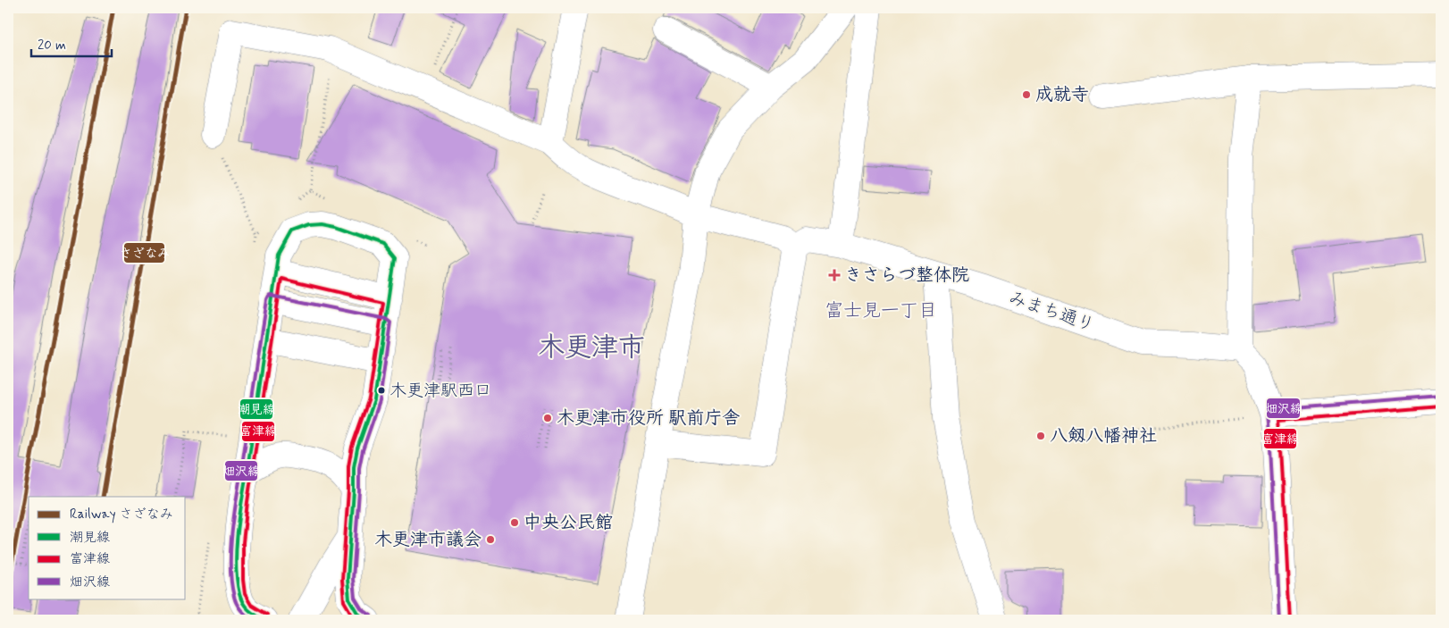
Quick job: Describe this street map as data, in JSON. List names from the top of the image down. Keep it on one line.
{"streets":{"street":["みまち通り"]},"districts":["富士見一丁目","木更津市"],"places":{"other":["成就寺","木更津駅西口","木更津市役所 駅前庁舎","八剱八幡神社","中央公民館","木更津市議会"],"health":["きさらづ整体院"]},"lines":["rail line さざなみ","transit line 潮見線","transit line 富津線","transit line 畑沢線"],"legend":["Railway さざなみ","潮見線","富津線","畑沢線"],"scale_bar":"20 m"}
